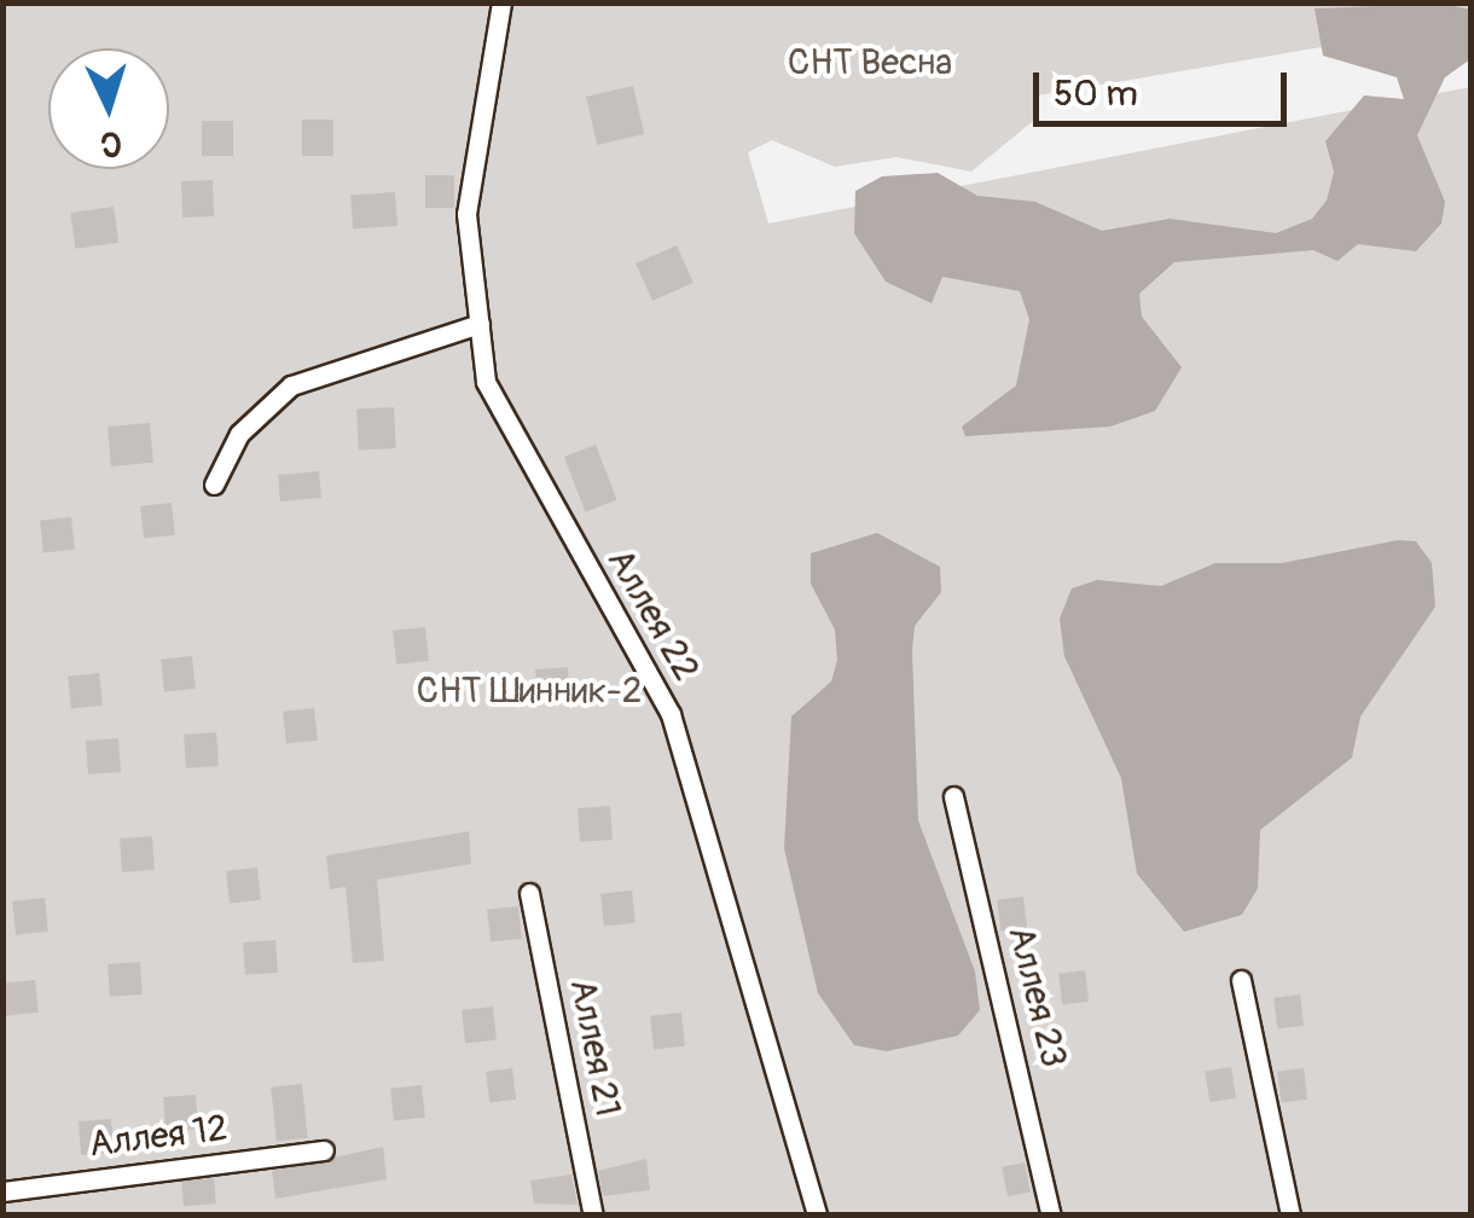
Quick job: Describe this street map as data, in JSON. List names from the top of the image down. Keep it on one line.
{"streets":{"lane":["Аллея 22","Аллея 23","Аллея 21","Аллея 12"]},"parks":["СНТ Весна","СНТ Шинник-2"],"scale_bar":"50 m","north":"bottom"}
